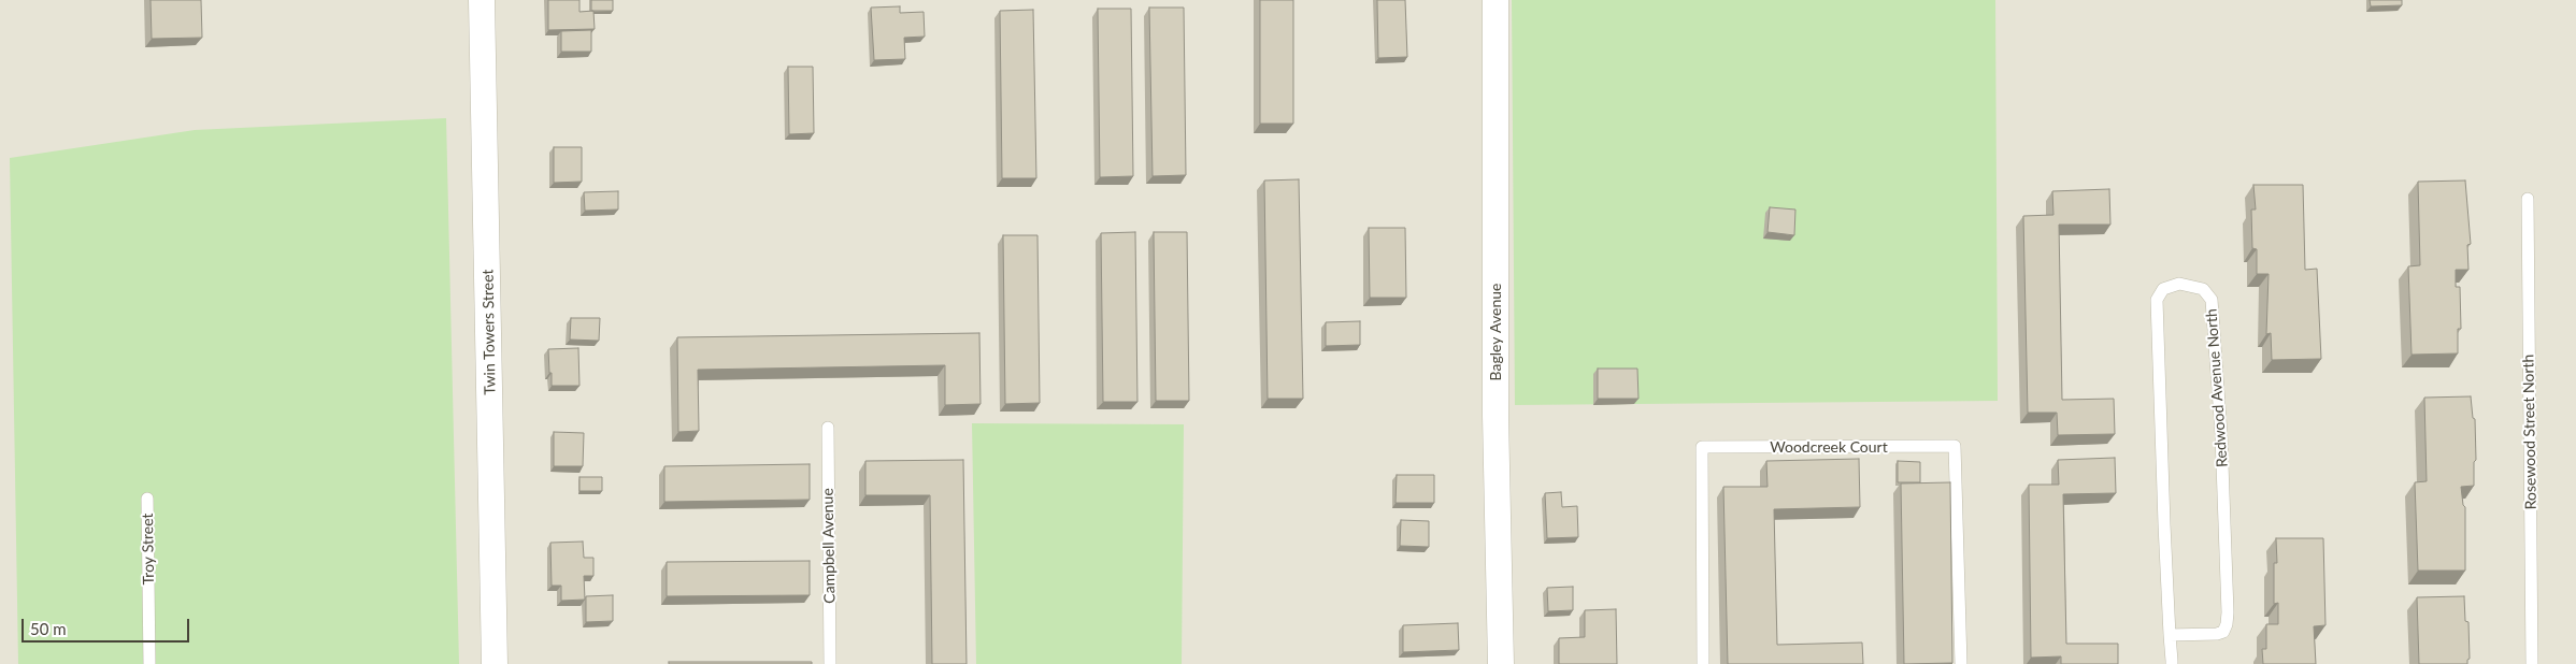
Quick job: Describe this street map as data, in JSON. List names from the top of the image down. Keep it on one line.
{"streets":{"street":["Twin Towers Street","Bagley Avenue"],"lane":["Redwood Avenue North","Rosewood Street North","Woodcreek Court","Campbell Avenue","Troy Street"]},"scale_bar":"50 m"}
